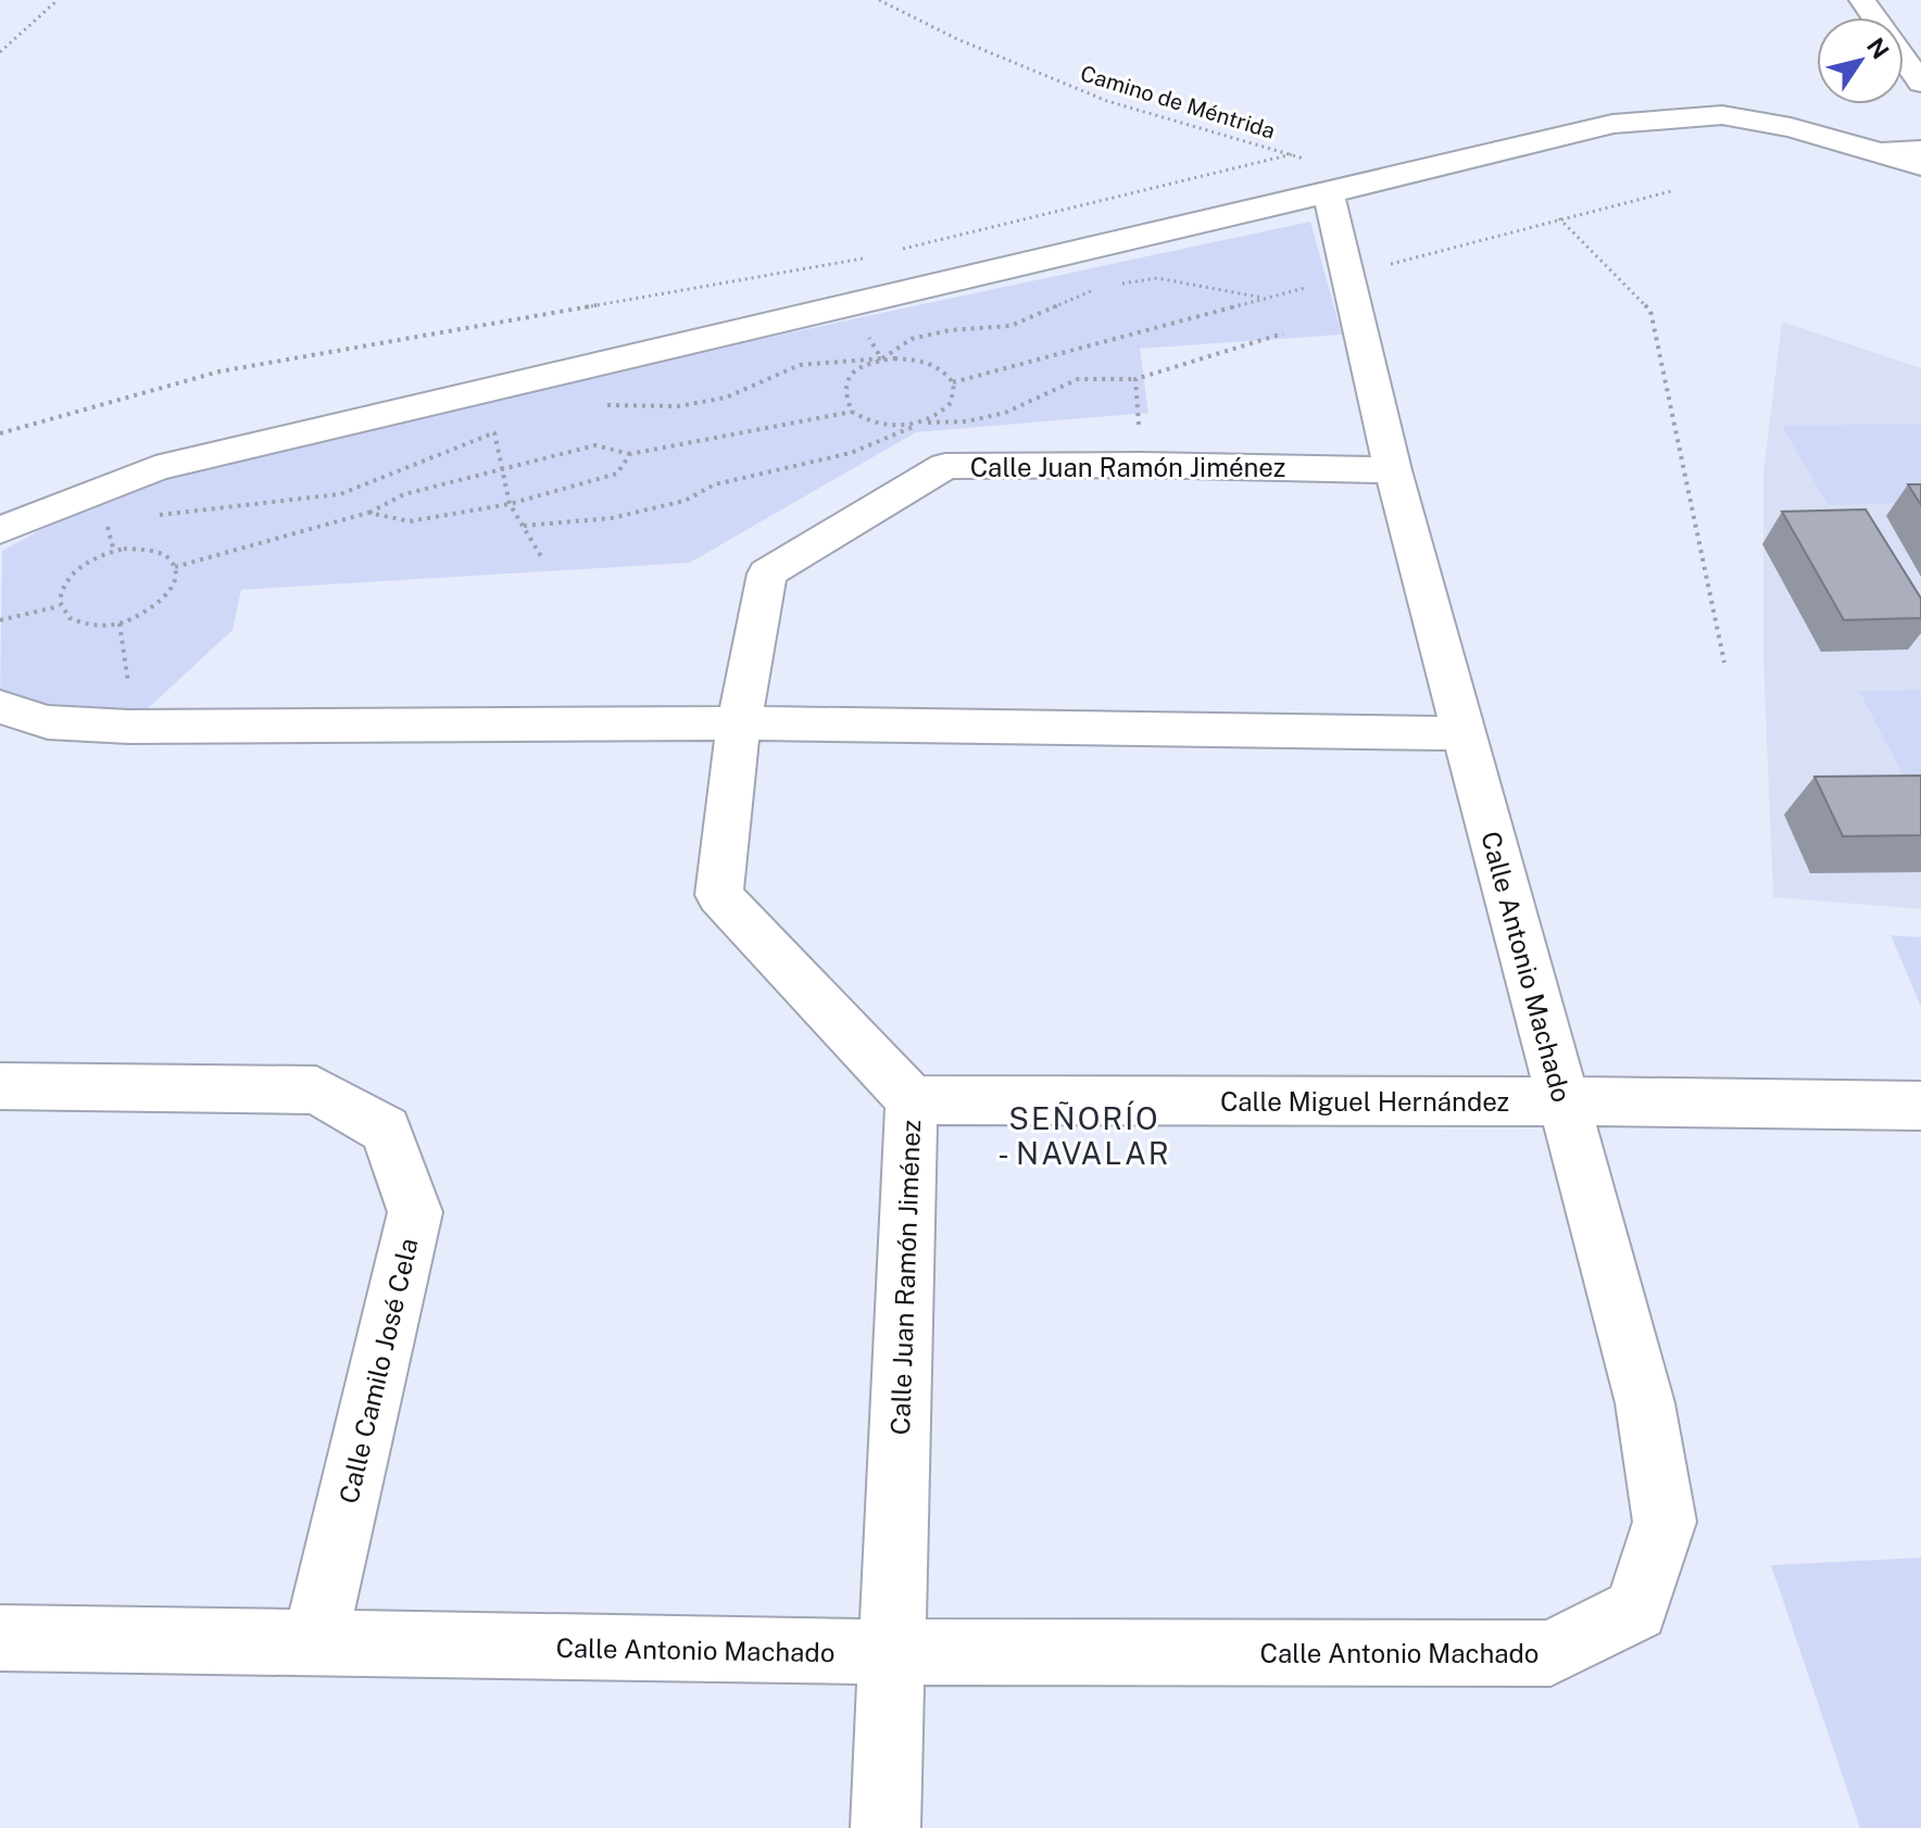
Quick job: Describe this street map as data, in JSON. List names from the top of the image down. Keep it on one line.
{"streets":{"street":["Calle Juan Ramón Jiménez","Calle Antonio Machado","Calle Miguel Hernández","Calle Camilo José Cela"],"path":["Camino de Méntrida"]},"crossings":[["Camino de Méntrida","Calle Antonio Machado"],["Calle Juan Ramón Jiménez","Calle Antonio Machado"],["Calle Juan Ramón Jiménez","Calle Miguel Hernández"],["Calle Antonio Machado","Calle Miguel Hernández"],["Calle Antonio Machado","Calle Camilo José Cela"]],"districts":["SEÑORÍO - NAVALAR"],"north":"top right"}
